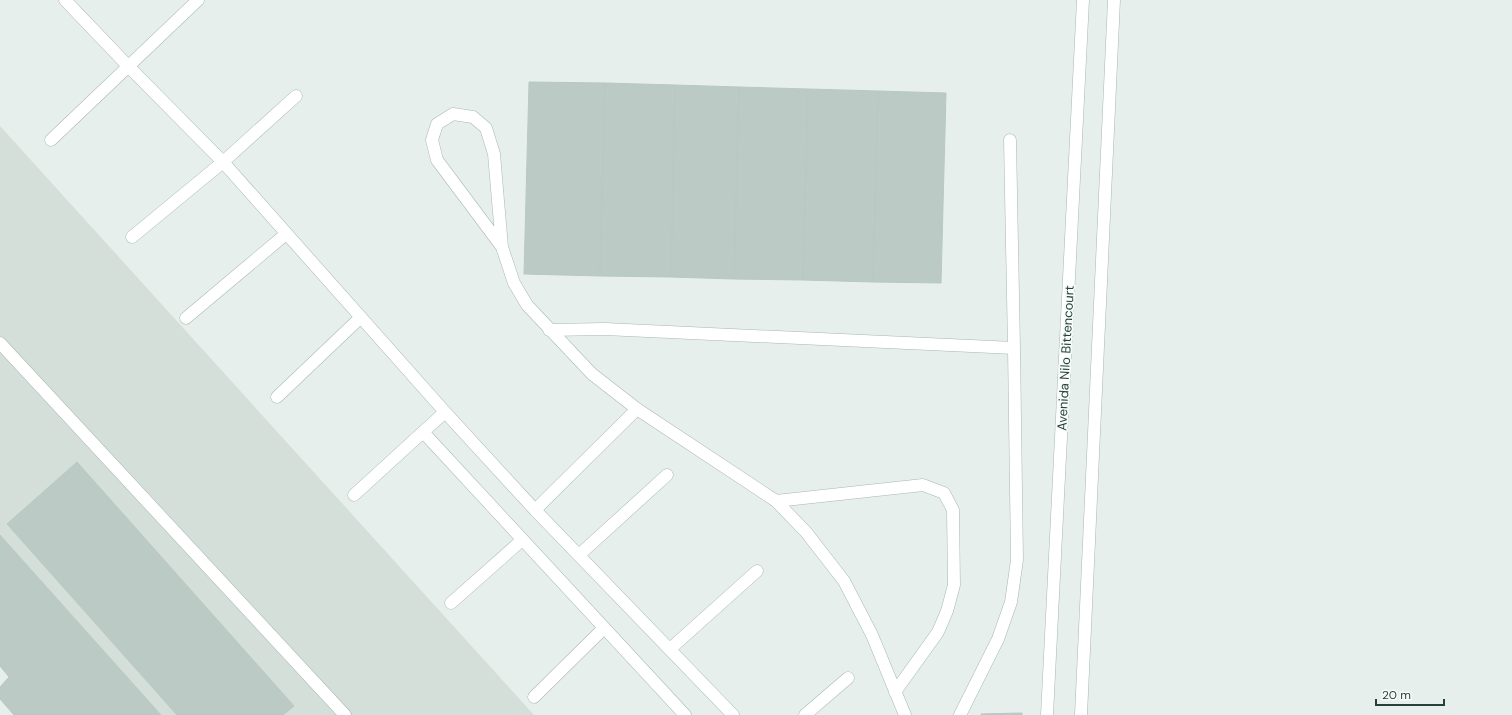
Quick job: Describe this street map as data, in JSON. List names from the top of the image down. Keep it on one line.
{"streets":{"street":["Avenida Nilo Bittencourt"]},"scale_bar":"20 m"}
